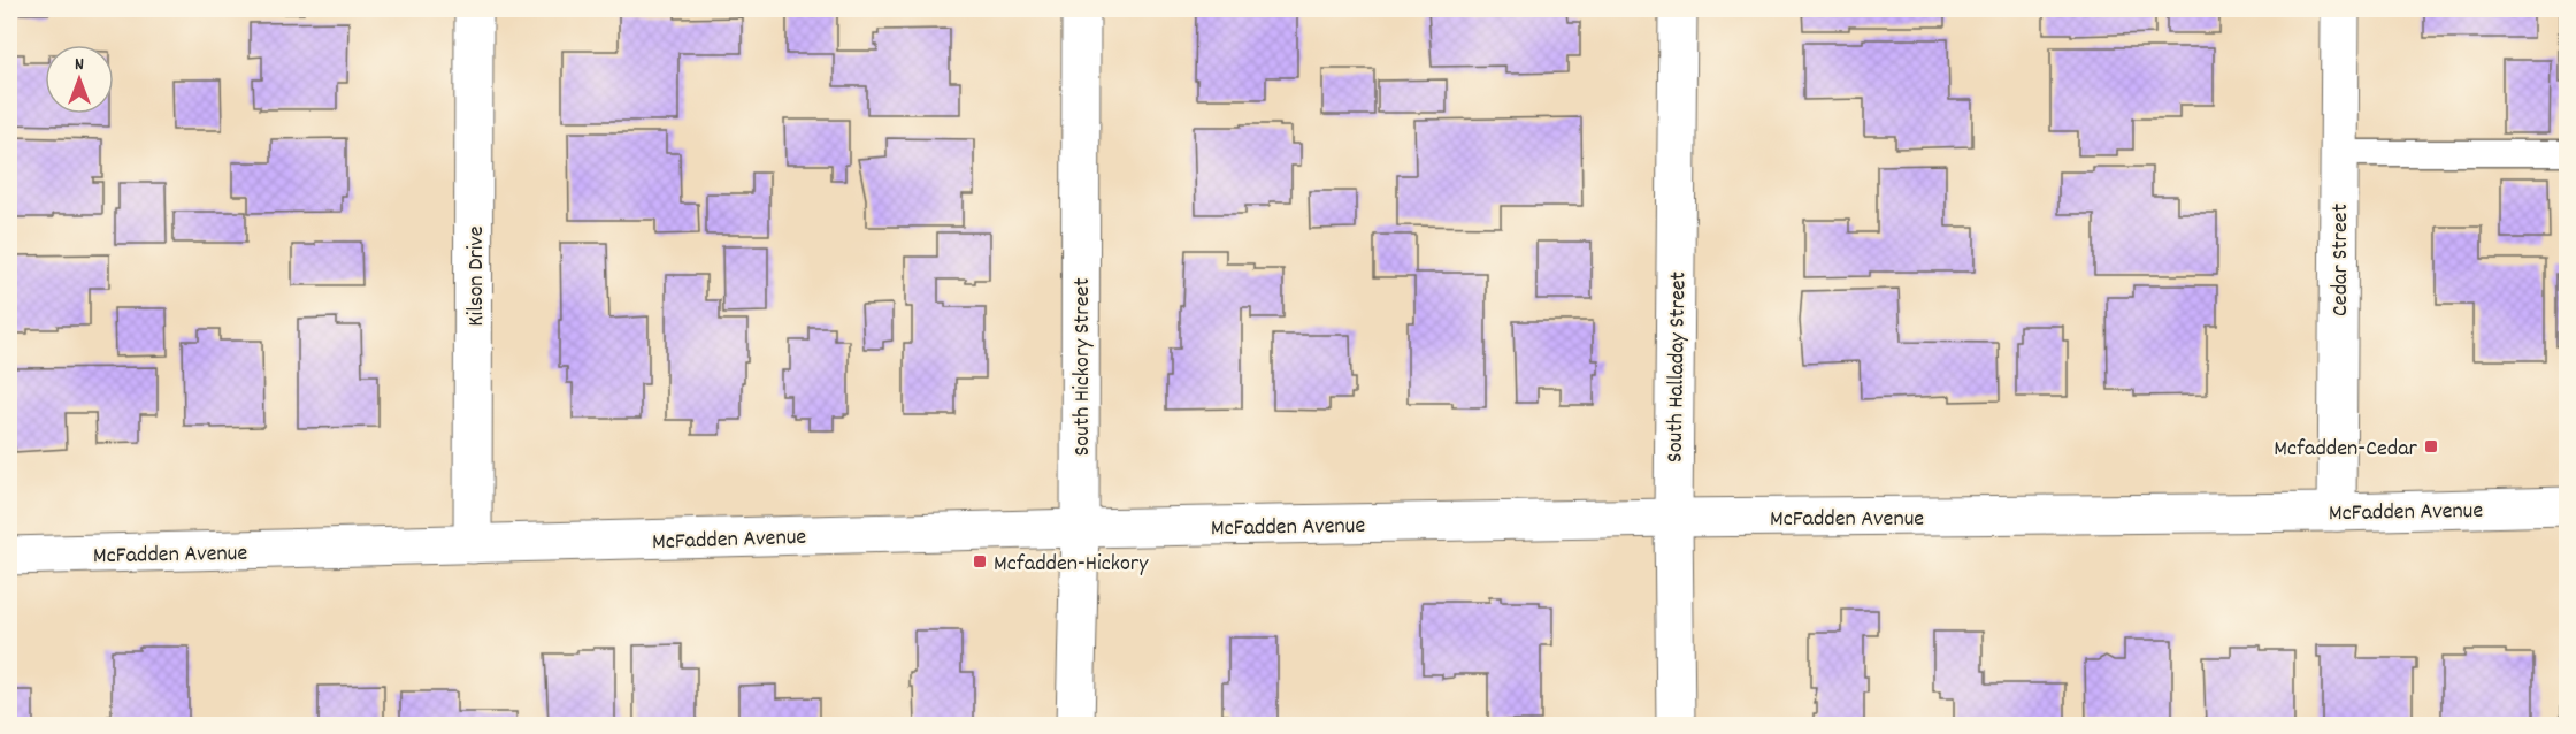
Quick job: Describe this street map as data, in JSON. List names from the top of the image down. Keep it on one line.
{"streets":{"street":["Cedar Street","Kilson Drive","South Hickory Street","South Halladay Street","McFadden Avenue"]},"crossings":[["Cedar Street","McFadden Avenue"],["Kilson Drive","McFadden Avenue"],["South Hickory Street","McFadden Avenue"],["South Halladay Street","McFadden Avenue"]],"places":{"transit":["Mcfadden-Cedar","Mcfadden-Hickory"]},"north":"top"}
